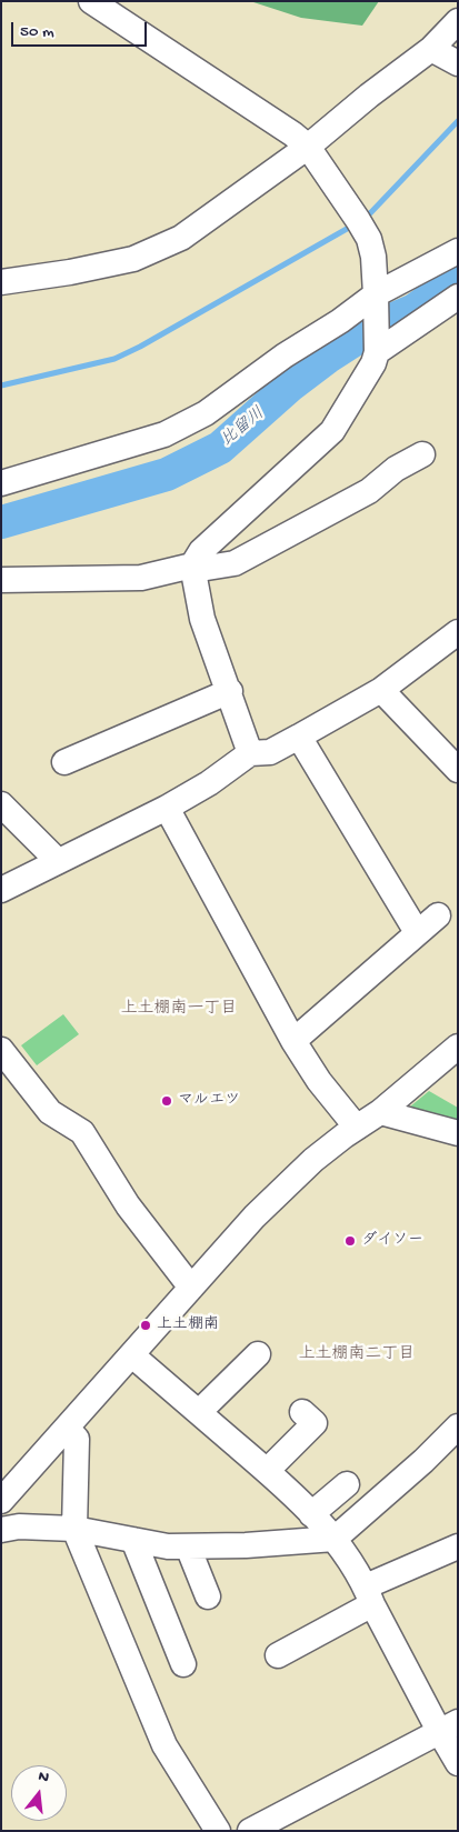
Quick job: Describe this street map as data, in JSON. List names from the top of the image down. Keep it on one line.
{"districts":["上土棚南一丁目","上土棚南二丁目"],"water":["比留川"],"places":["マルエツ","ダイソー","上土棚南"],"scale_bar":"50 m","north":"top"}
